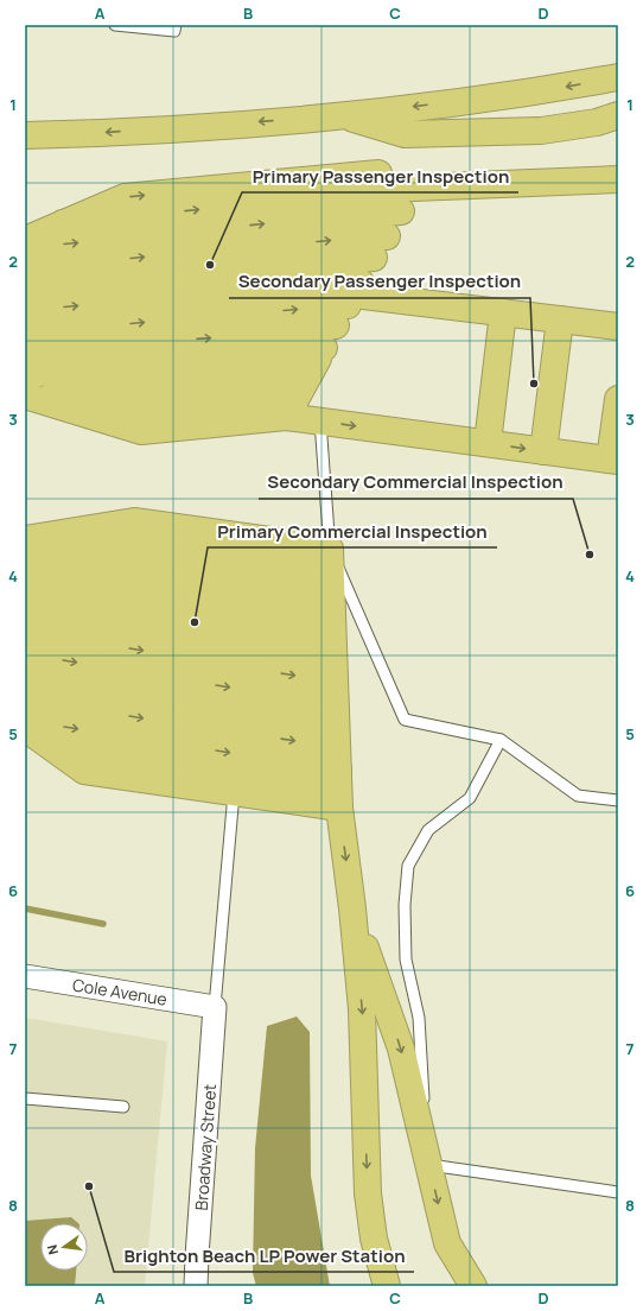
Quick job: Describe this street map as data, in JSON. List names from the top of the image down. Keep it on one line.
{"streets":{"street":["Cole Avenue","Broadway Street"]},"crossings":[["Cole Avenue","Broadway Street"]],"places":["Primary Passenger Inspection","Secondary Passenger Inspection","Secondary Commercial Inspection","Primary Commercial Inspection","Brighton Beach LP Power Station"],"north":"left","grid":{"columns":["A","B","C","D"],"rows":["1","2","3","4","5","6","7","8"]}}
